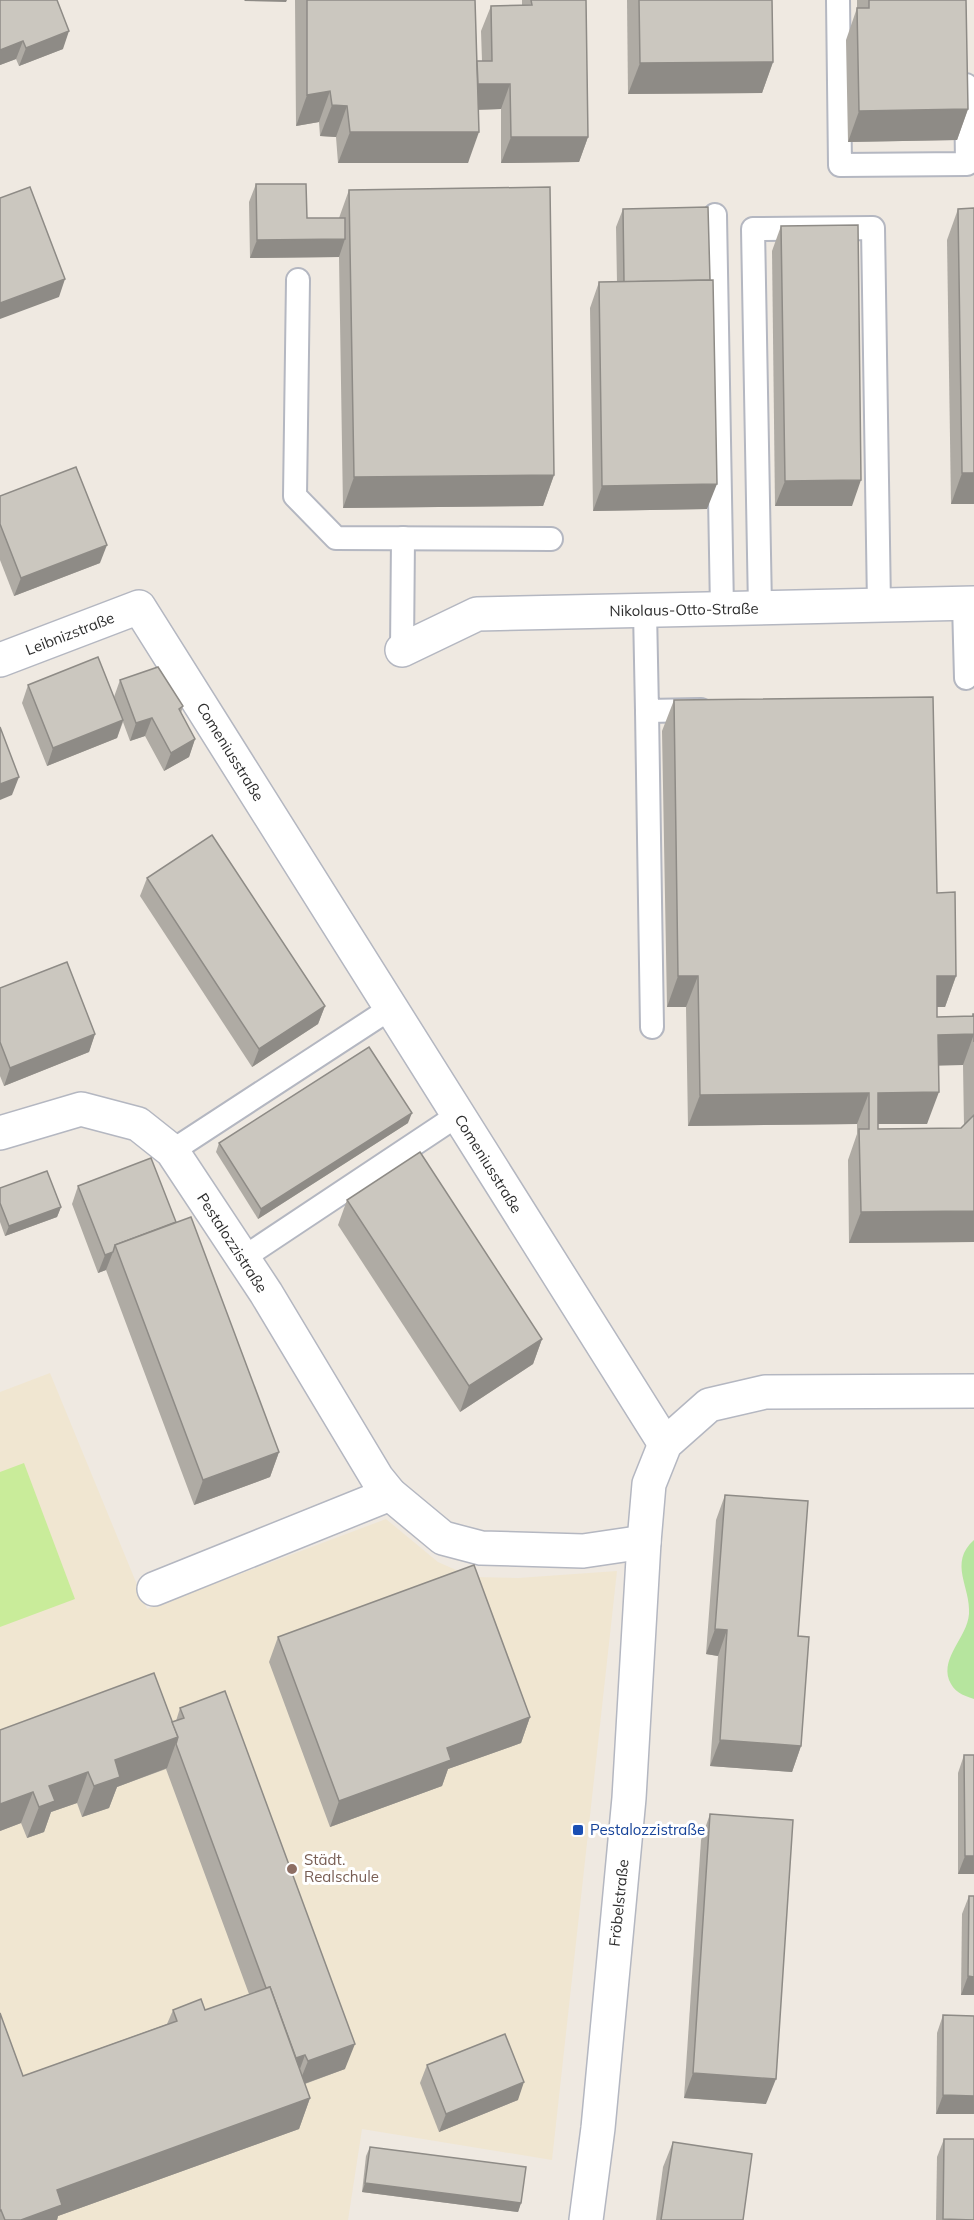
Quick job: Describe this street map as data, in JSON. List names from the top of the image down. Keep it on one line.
{"streets":{"street":["Nikolaus-Otto-Straße","Leibnizstraße","Comeniusstraße","Pestalozzistraße","Fröbelstraße"]},"crossings":[["Leibnizstraße","Comeniusstraße"],["Comeniusstraße","Fröbelstraße"],["Pestalozzistraße","Fröbelstraße"]],"places":{"transit":["Pestalozzistraße"],"other":["Städt. Realschule"]}}
